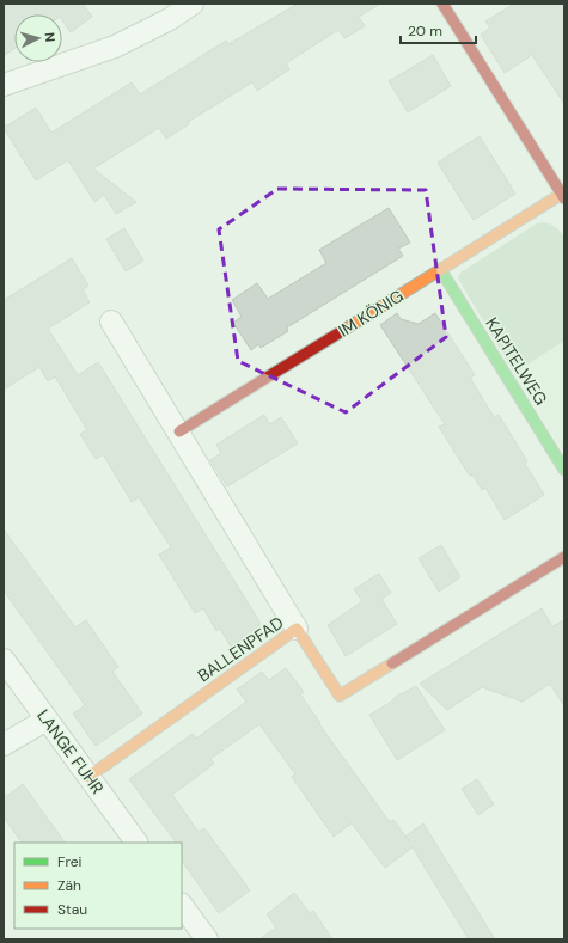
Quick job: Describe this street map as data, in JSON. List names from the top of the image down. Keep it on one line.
{"streets":{"street":["IM KÖNIG","KAPITELWEG","BALLENPFAD","LANGE FUHR"]},"crossings":[["IM KÖNIG","KAPITELWEG"],["BALLENPFAD","LANGE FUHR"]],"legend":["Frei","Zäh","Stau"],"scale_bar":"20 m","north":"right"}
